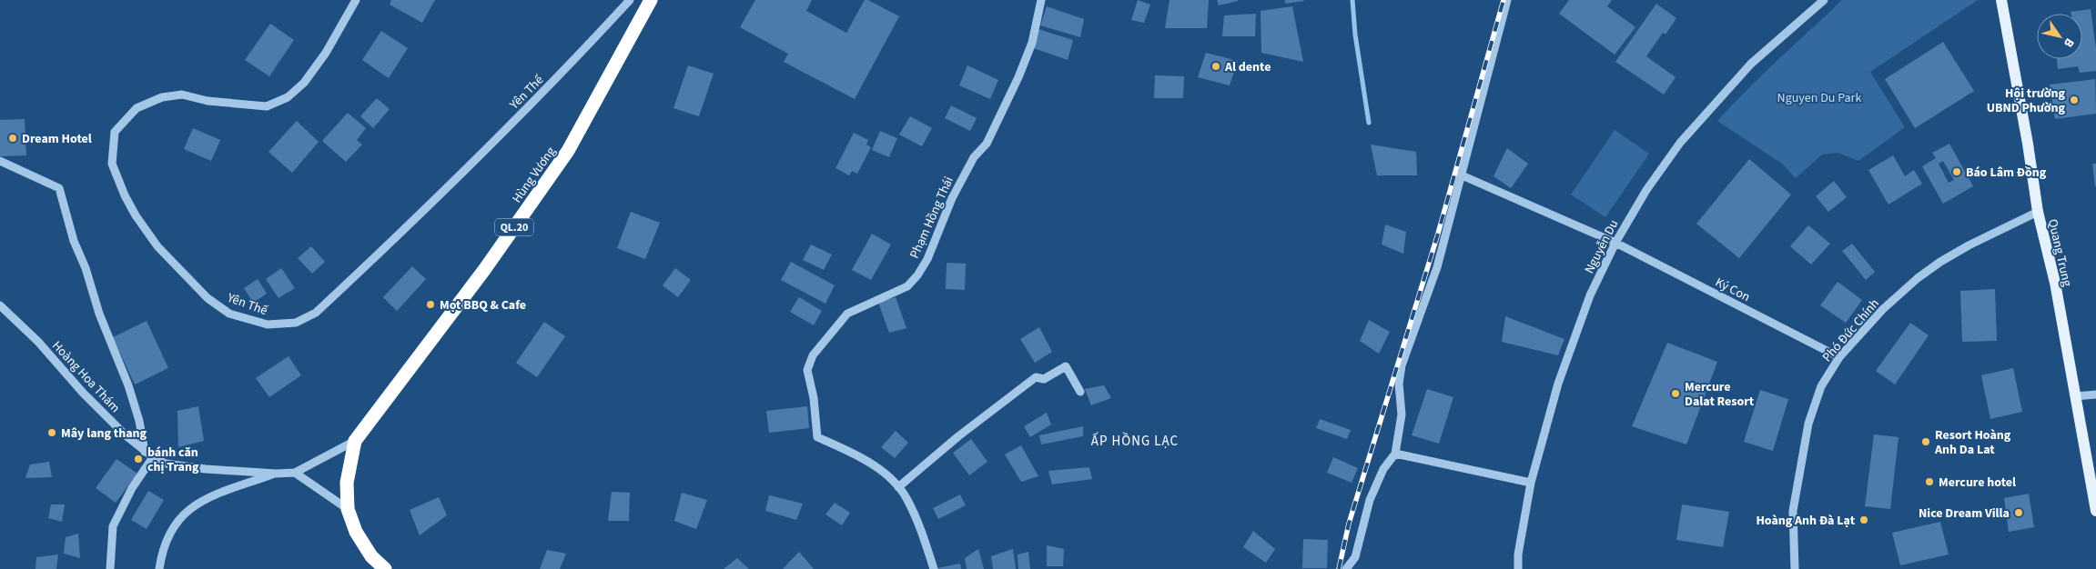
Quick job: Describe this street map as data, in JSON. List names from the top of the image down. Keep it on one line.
{"streets":{"highway":["Hùng Vương","QL.20"],"main road":["Quang Trung"],"street":["Yên Thế","Phạm Hồng Thái","Nguyễn Du","Ký Con","Phó Đức Chính","Hoàng Hoa Thám"]},"crossings":[["Nguyễn Du","Ký Con"],["Quang Trung","Phó Đức Chính"],["Ký Con","Phó Đức Chính"]],"districts":["ẤP HỒNG LẠC"],"parks":["Nguyen Du Park"],"places":["Al dente","Hội trường UBND Phường","Dream Hotel","Báo Lâm Đồng","Mọt BBQ & Cafe","Mercure Dalat Resort","Mây lang thang","Resort Hoàng Anh Da Lat","bánh căn chị Trang","Mercure hotel","Nice Dream Villa","Hoàng Anh Đà Lạt"],"north":"bottom right"}
